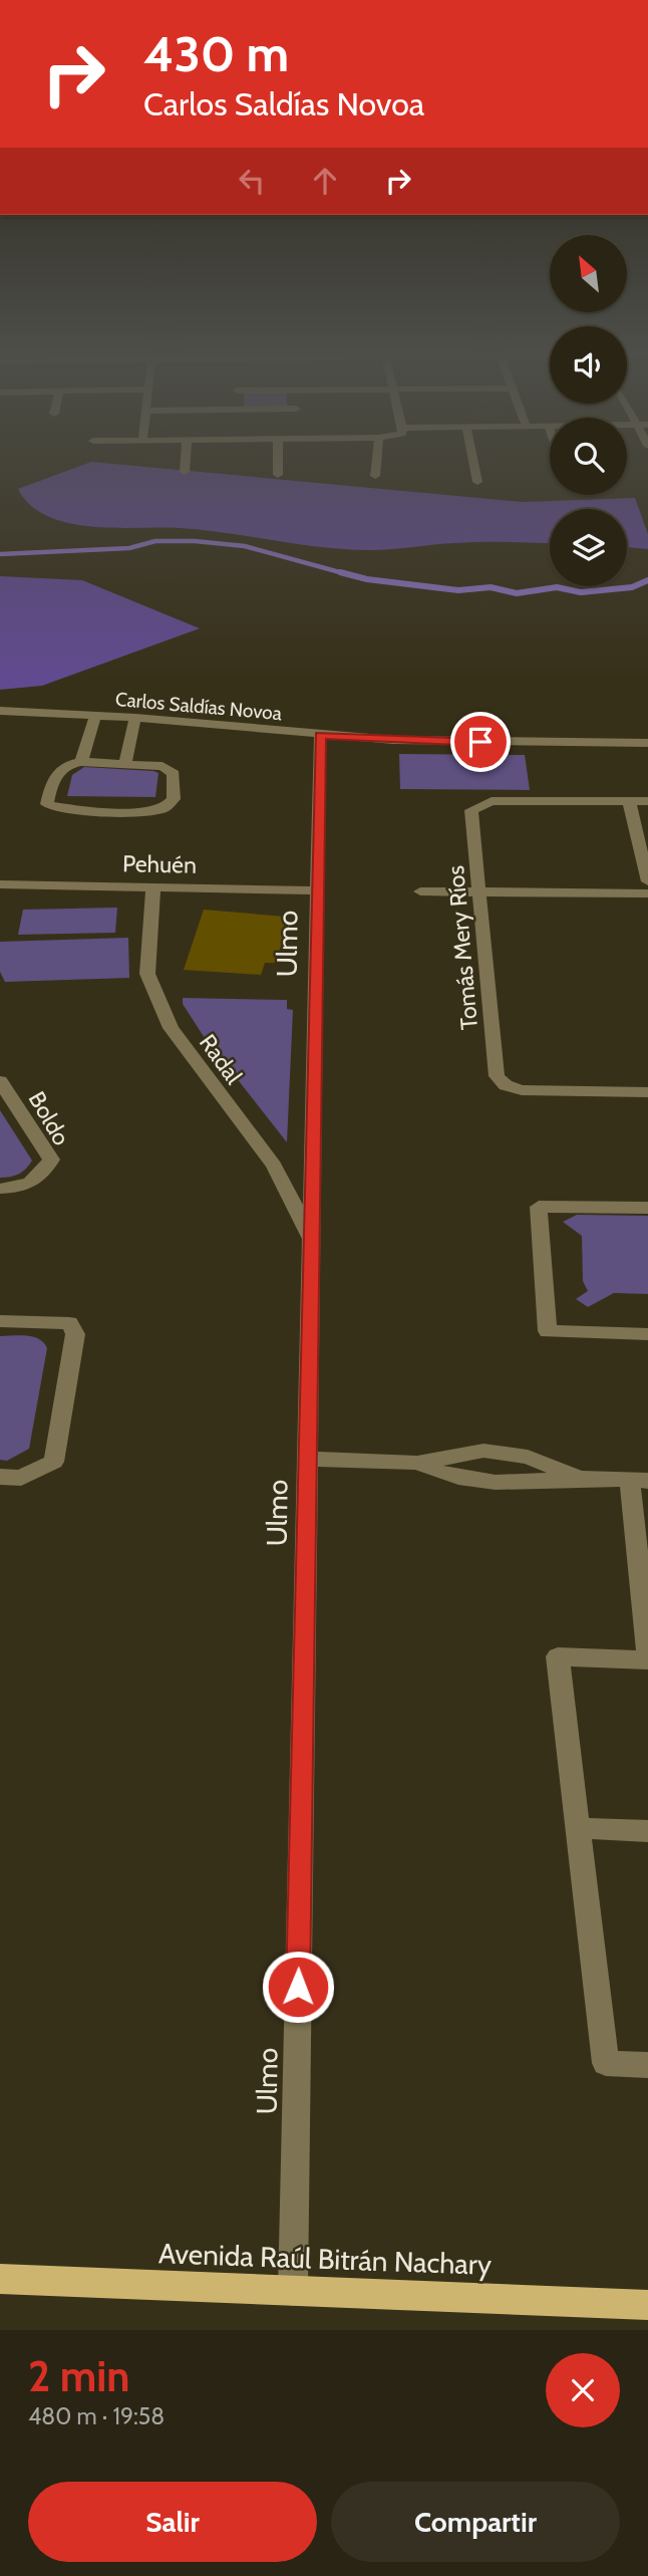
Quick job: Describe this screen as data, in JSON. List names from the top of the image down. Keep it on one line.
{"streets":{"main road":["Avenida Raúl Bitrán Nachary"],"street":["Carlos Saldías Novoa","Pehuén","Ulmo","Tomás Mery Ríos","Radal","Boldo"]},"crossings":[["Carlos Saldías Novoa","Ulmo"],["Pehuén","Ulmo"],["Pehuén","Radal"],["Ulmo","Radal"],["Ulmo","Avenida Raúl Bitrán Nachary"]],"north":"top left","page":{"turn":["430 m","Carlos Saldías Novoa"],"heading":["2 min","480 m · 19:58"],"buttons":["Salir","Compartir"]}}
